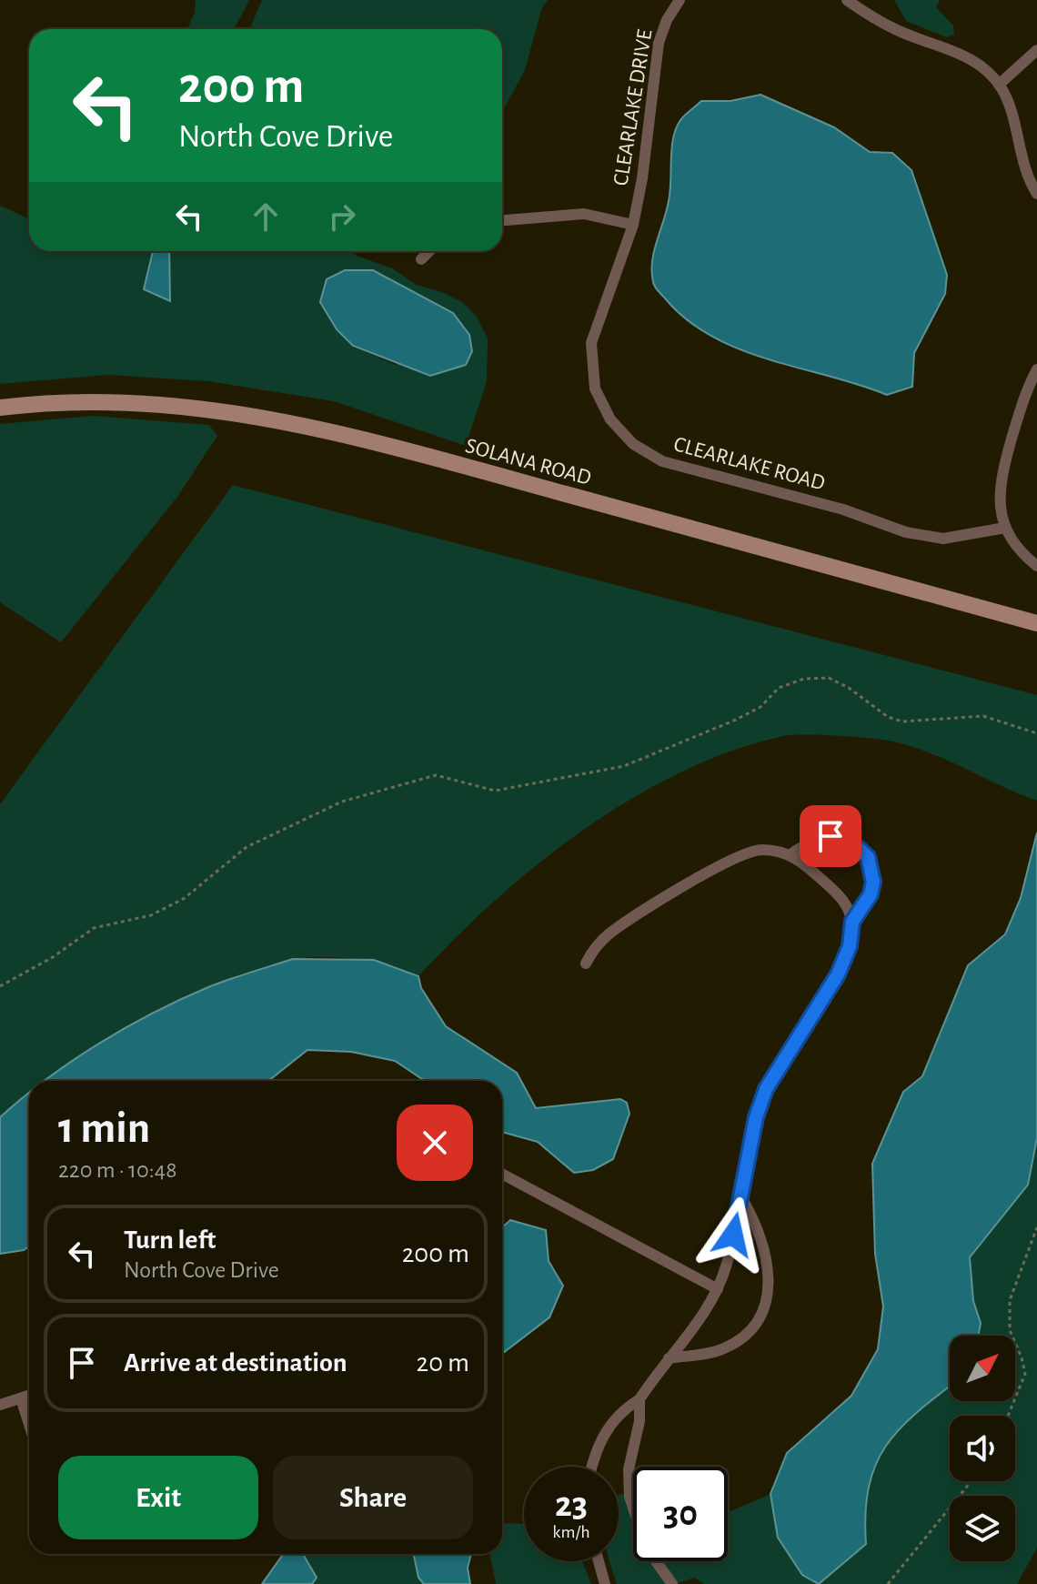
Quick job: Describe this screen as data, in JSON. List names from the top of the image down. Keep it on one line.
{"streets":{"street":["CLEARLAKE DRIVE","SOLANA ROAD","CLEARLAKE ROAD"]},"crossings":[["CLEARLAKE DRIVE","CLEARLAKE ROAD"]],"north":"top right","page":{"turn":["200 m","North Cove Drive"],"heading":["1 min","220 m · 10:48"],"list":[{"name":"Turn left","note":"North Cove Drive","value":"200 m"},{"name":"Arrive at destination","value":"20 m"}],"buttons":["Exit","Share"],"speed":"23 km/h","limit":"30"}}
